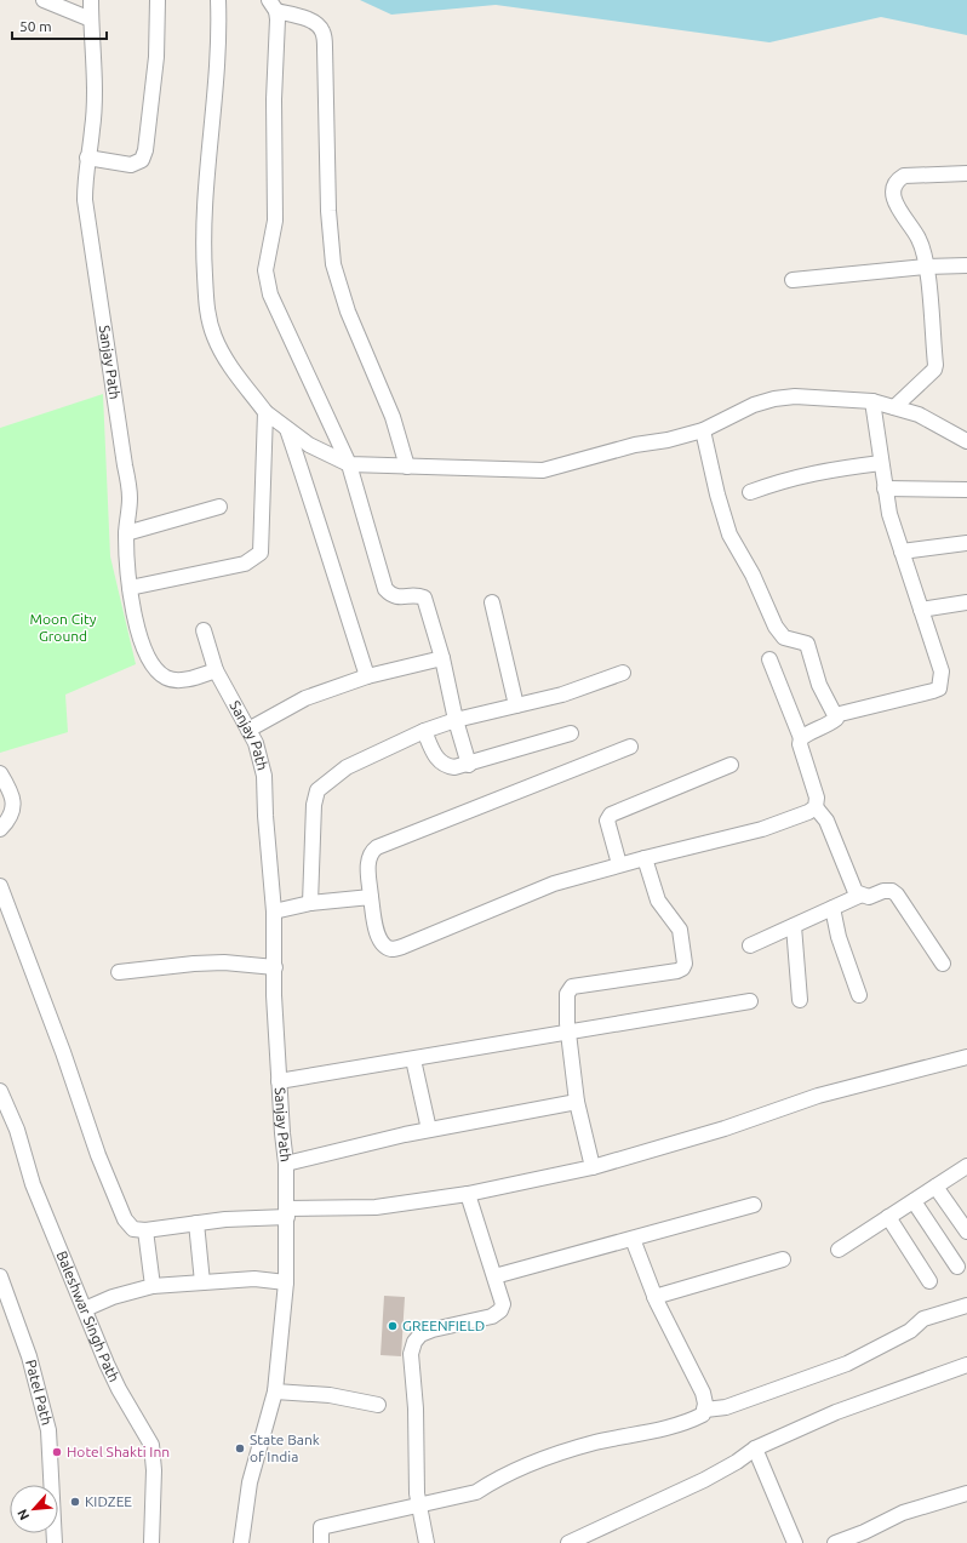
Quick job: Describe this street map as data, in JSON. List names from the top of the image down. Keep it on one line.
{"streets":{"street":["Sanjay Path","Baleshwar Singh Path","Patel Path"]},"parks":["Moon City Ground"],"places":["GREENFIELD","State Bank of India","Hotel Shakti Inn","KIDZEE"],"scale_bar":"50 m","north":"bottom left"}
